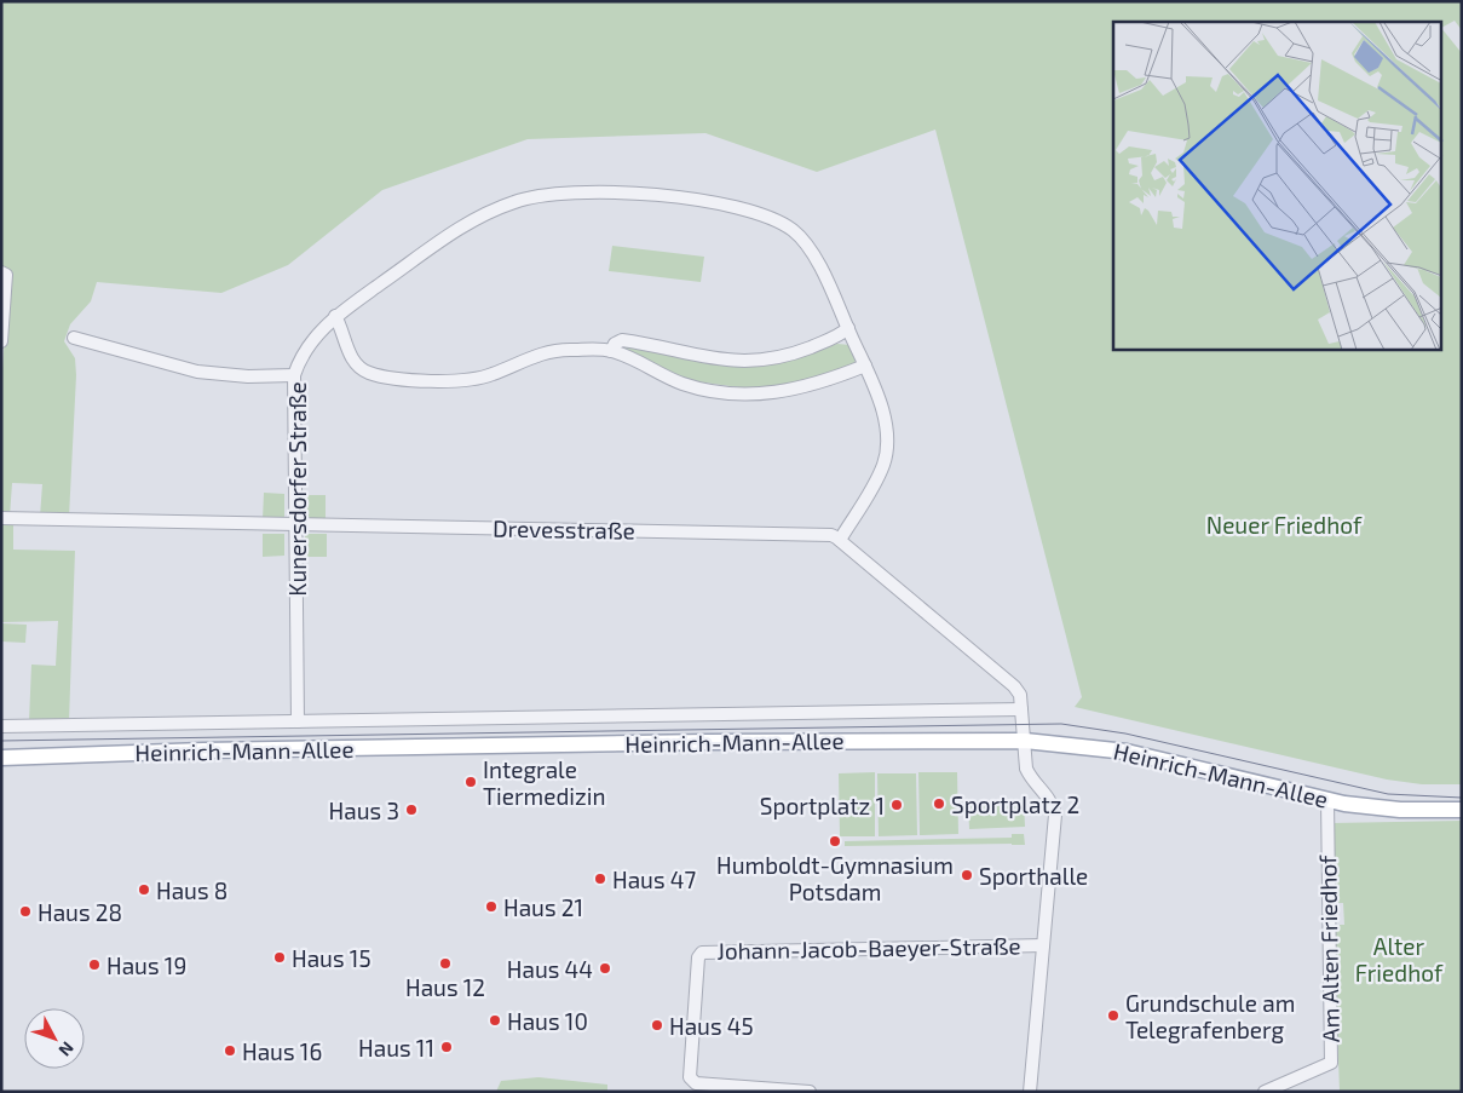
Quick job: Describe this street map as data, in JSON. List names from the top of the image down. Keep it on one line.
{"streets":{"main road":["Heinrich-Mann-Allee"],"street":["Kunersdorfer Straße","Drevesstraße","Johann-Jacob-Baeyer-Straße","Am Alten Friedhof"]},"crossings":[["Kunersdorfer Straße","Drevesstraße"],["Kunersdorfer Straße","Heinrich-Mann-Allee"],["Drevesstraße","Heinrich-Mann-Allee"],["Drevesstraße","Johann-Jacob-Baeyer-Straße"],["Heinrich-Mann-Allee","Am Alten Friedhof"]],"parks":["Neuer Friedhof","Alter Friedhof"],"places":["Integrale Tiermedizin","Sportplatz 2","Sportplatz 1","Haus 3","Humboldt-Gymnasium Potsdam","Sporthalle","Haus 47","Haus 8","Haus 21","Haus 28","Haus 15","Haus 12","Haus 19","Haus 44","Grundschule am Telegrafenberg","Haus 10","Haus 45","Haus 11","Haus 16"],"north":"bottom right"}
